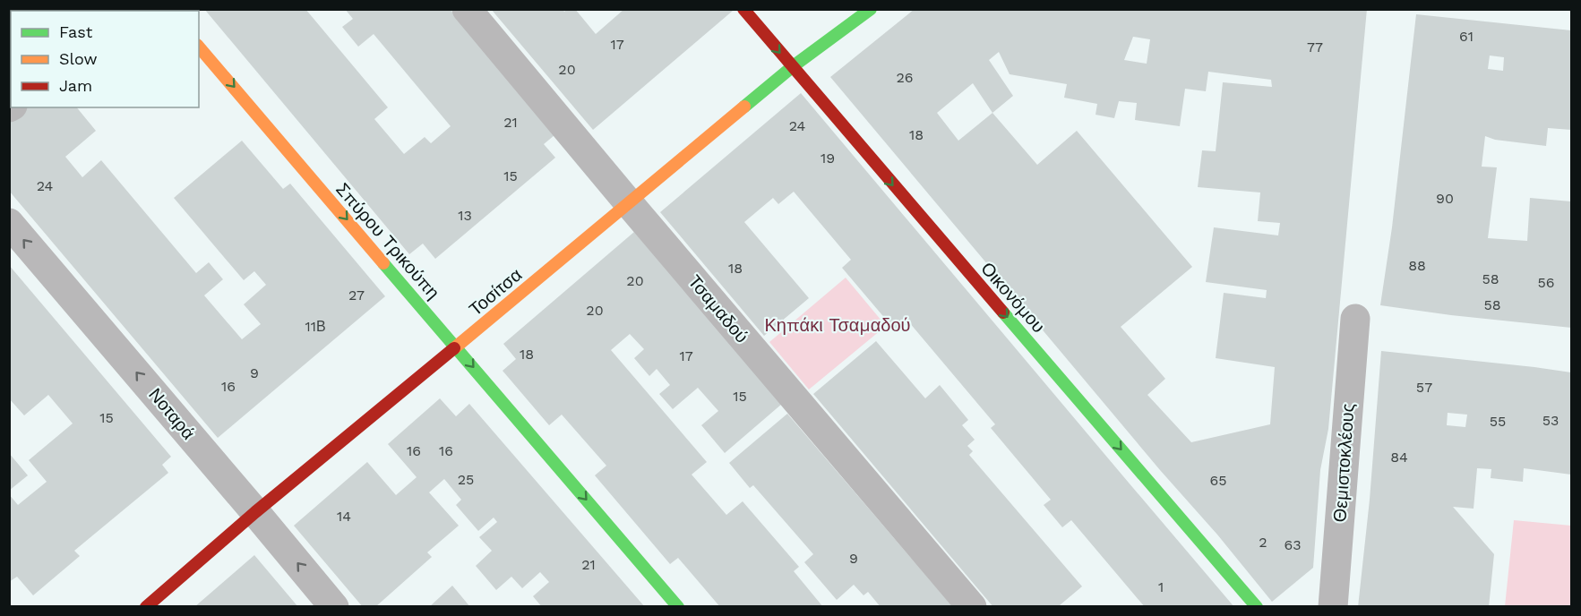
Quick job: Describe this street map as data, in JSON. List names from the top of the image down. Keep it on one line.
{"streets":{"street":["Σπύρου Τρικούπη","Τοσίτσα","Οικονόμου","Τσαμαδού","Νοταρά","Θεμιστοκλέους"]},"crossings":[["Σπύρου Τρικούπη","Τοσίτσα"],["Τοσίτσα","Οικονόμου"],["Τοσίτσα","Τσαμαδού"],["Τοσίτσα","Νοταρά"]],"one_way":["Σπύρου Τρικούπη","Οικονόμου","Νοταρά"],"parks":["Κηπάκι Τσαμαδού"],"house_numbers":["61","17","77","20","26","21","24","18","19","15","24","90","13","88","18","58","20","56","27","58","20","11Β","18","17","9","16","57","15","15","53","55","16","16","84","25","65","14","2","63","9","21","1"],"legend":["Fast","Slow","Jam"]}
